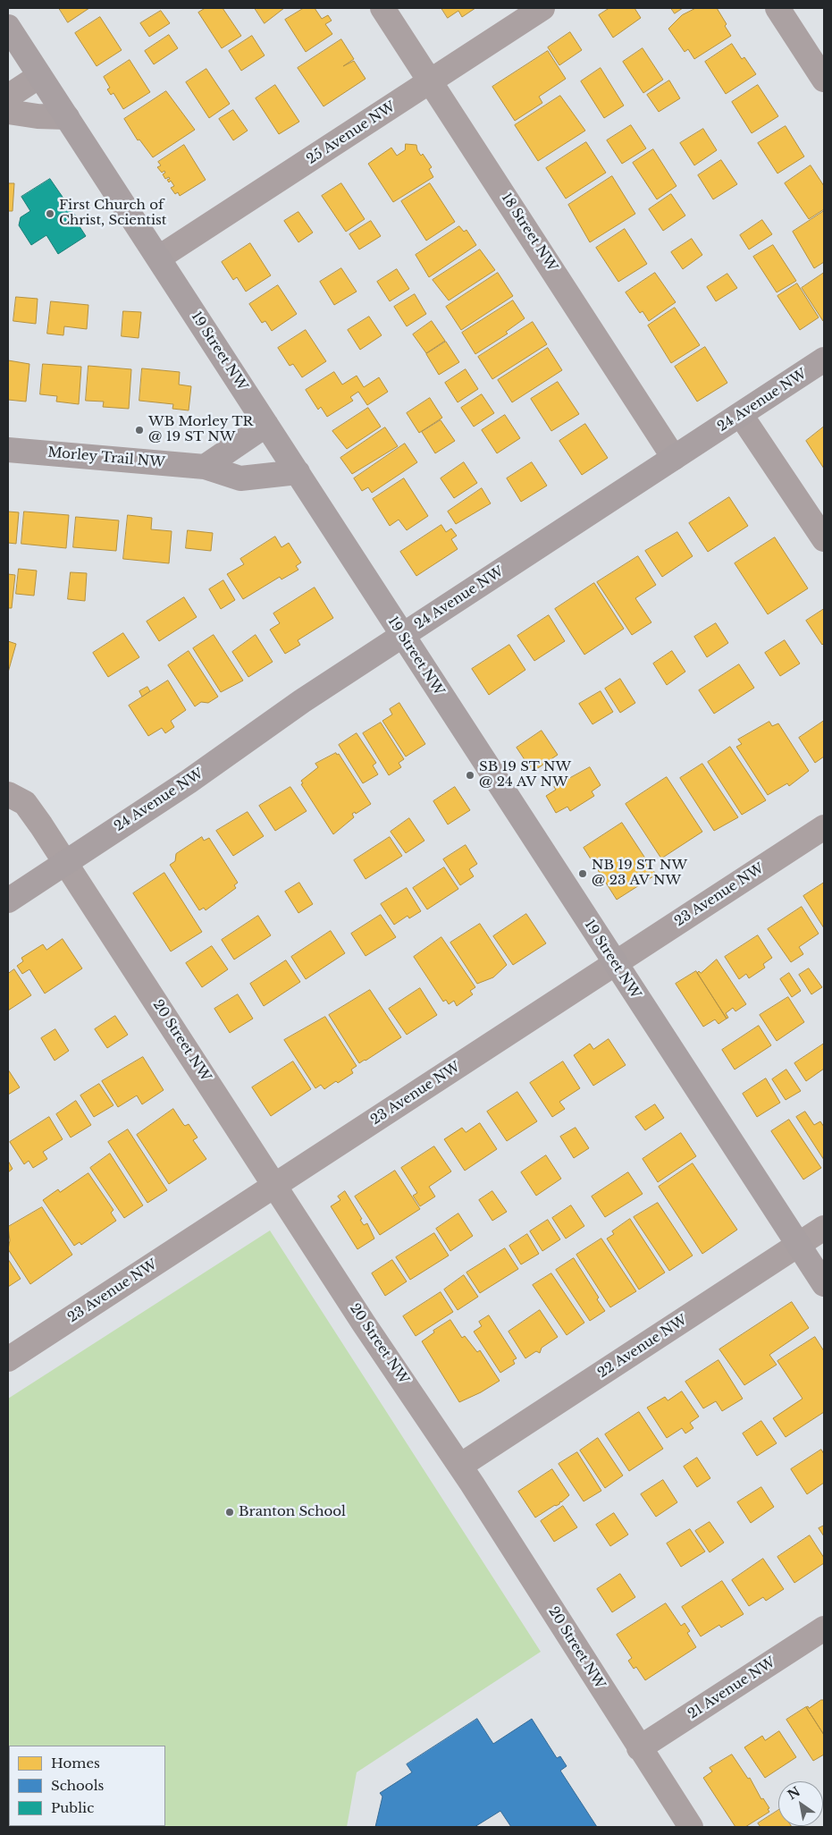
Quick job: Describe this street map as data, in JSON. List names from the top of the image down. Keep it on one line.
{"streets":{"street":["25 Avenue NW","18 Street NW","19 Street NW","24 Avenue NW","Morley Trail NW","23 Avenue NW","20 Street NW","22 Avenue NW","21 Avenue NW"]},"crossings":[["25 Avenue NW","18 Street NW"],["25 Avenue NW","19 Street NW"],["18 Street NW","24 Avenue NW"],["19 Street NW","24 Avenue NW"],["19 Street NW","Morley Trail NW"],["19 Street NW","23 Avenue NW"],["19 Street NW","22 Avenue NW"],["24 Avenue NW","20 Street NW"],["23 Avenue NW","20 Street NW"],["20 Street NW","22 Avenue NW"],["20 Street NW","21 Avenue NW"]],"places":["First Church of Christ, Scientist","WB Morley TR @ 19 ST NW","SB 19 ST NW @ 24 AV NW","NB 19 ST NW @ 23 AV NW","Branton School"],"legend":["Homes","Schools","Public"],"north":"top left"}
